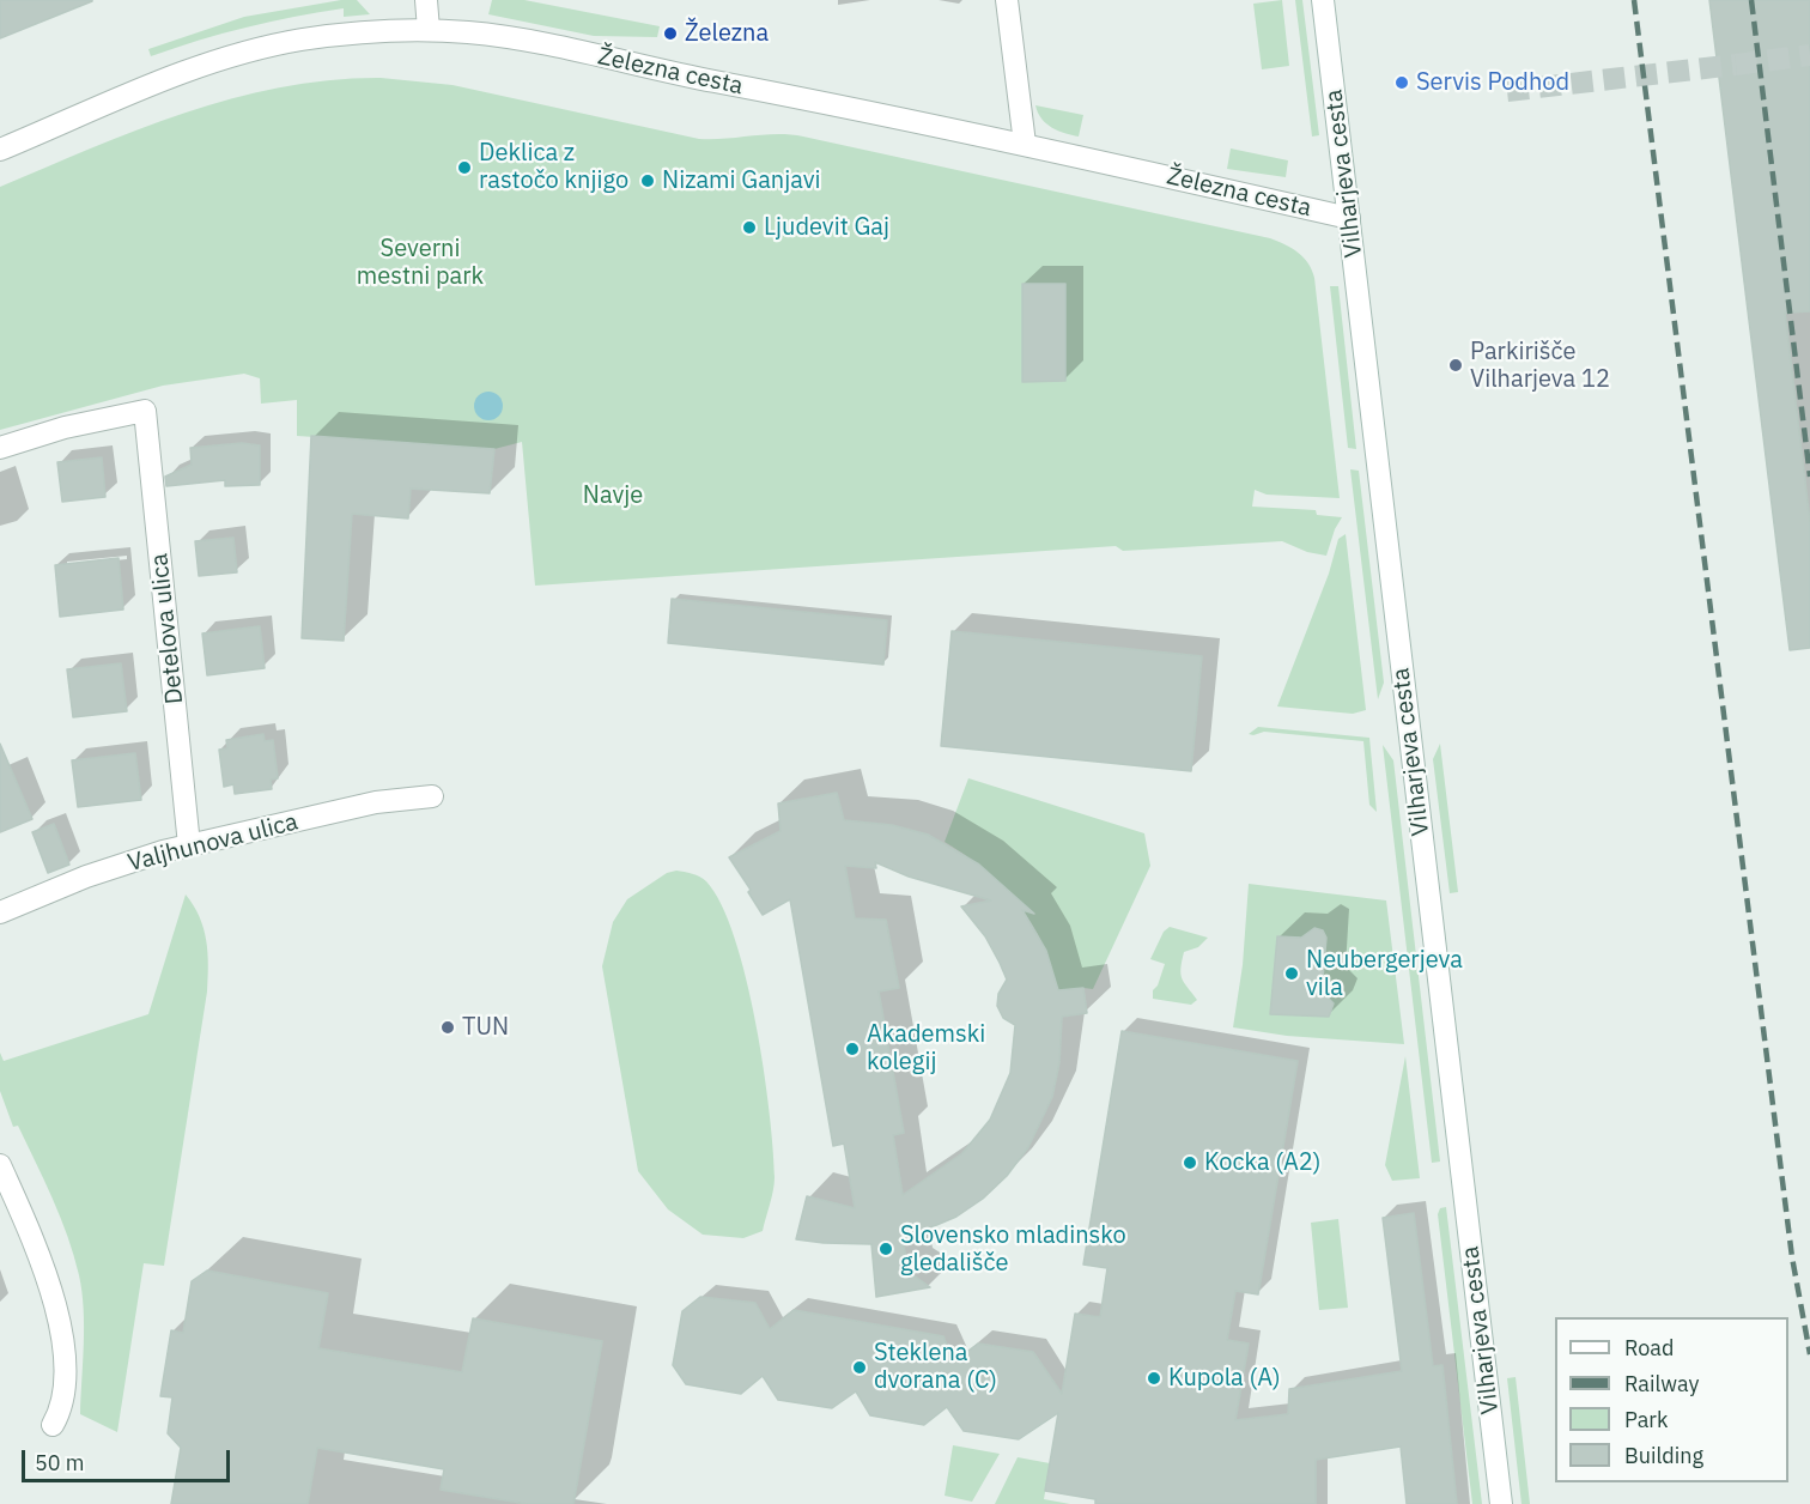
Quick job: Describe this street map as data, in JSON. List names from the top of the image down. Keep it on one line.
{"streets":{"street":["Železna cesta","Vilharjeva cesta","Detelova ulica","Valjhunova ulica"]},"crossings":[["Železna cesta","Vilharjeva cesta"],["Detelova ulica","Valjhunova ulica"]],"parks":["Severni mestni park","Navje"],"places":["Železna","Servis Podhod","Deklica z rastočo knjigo","Nizami Ganjavi","Ljudevit Gaj","Parkirišče Vilharjeva 12","Neubergerjeva vila","TUN","Akademski kolegij","Kocka (A2)","Slovensko mladinsko gledališče","Steklena dvorana (C)","Kupola (A)"],"legend":["Road","Railway","Park","Building"],"scale_bar":"50 m"}
